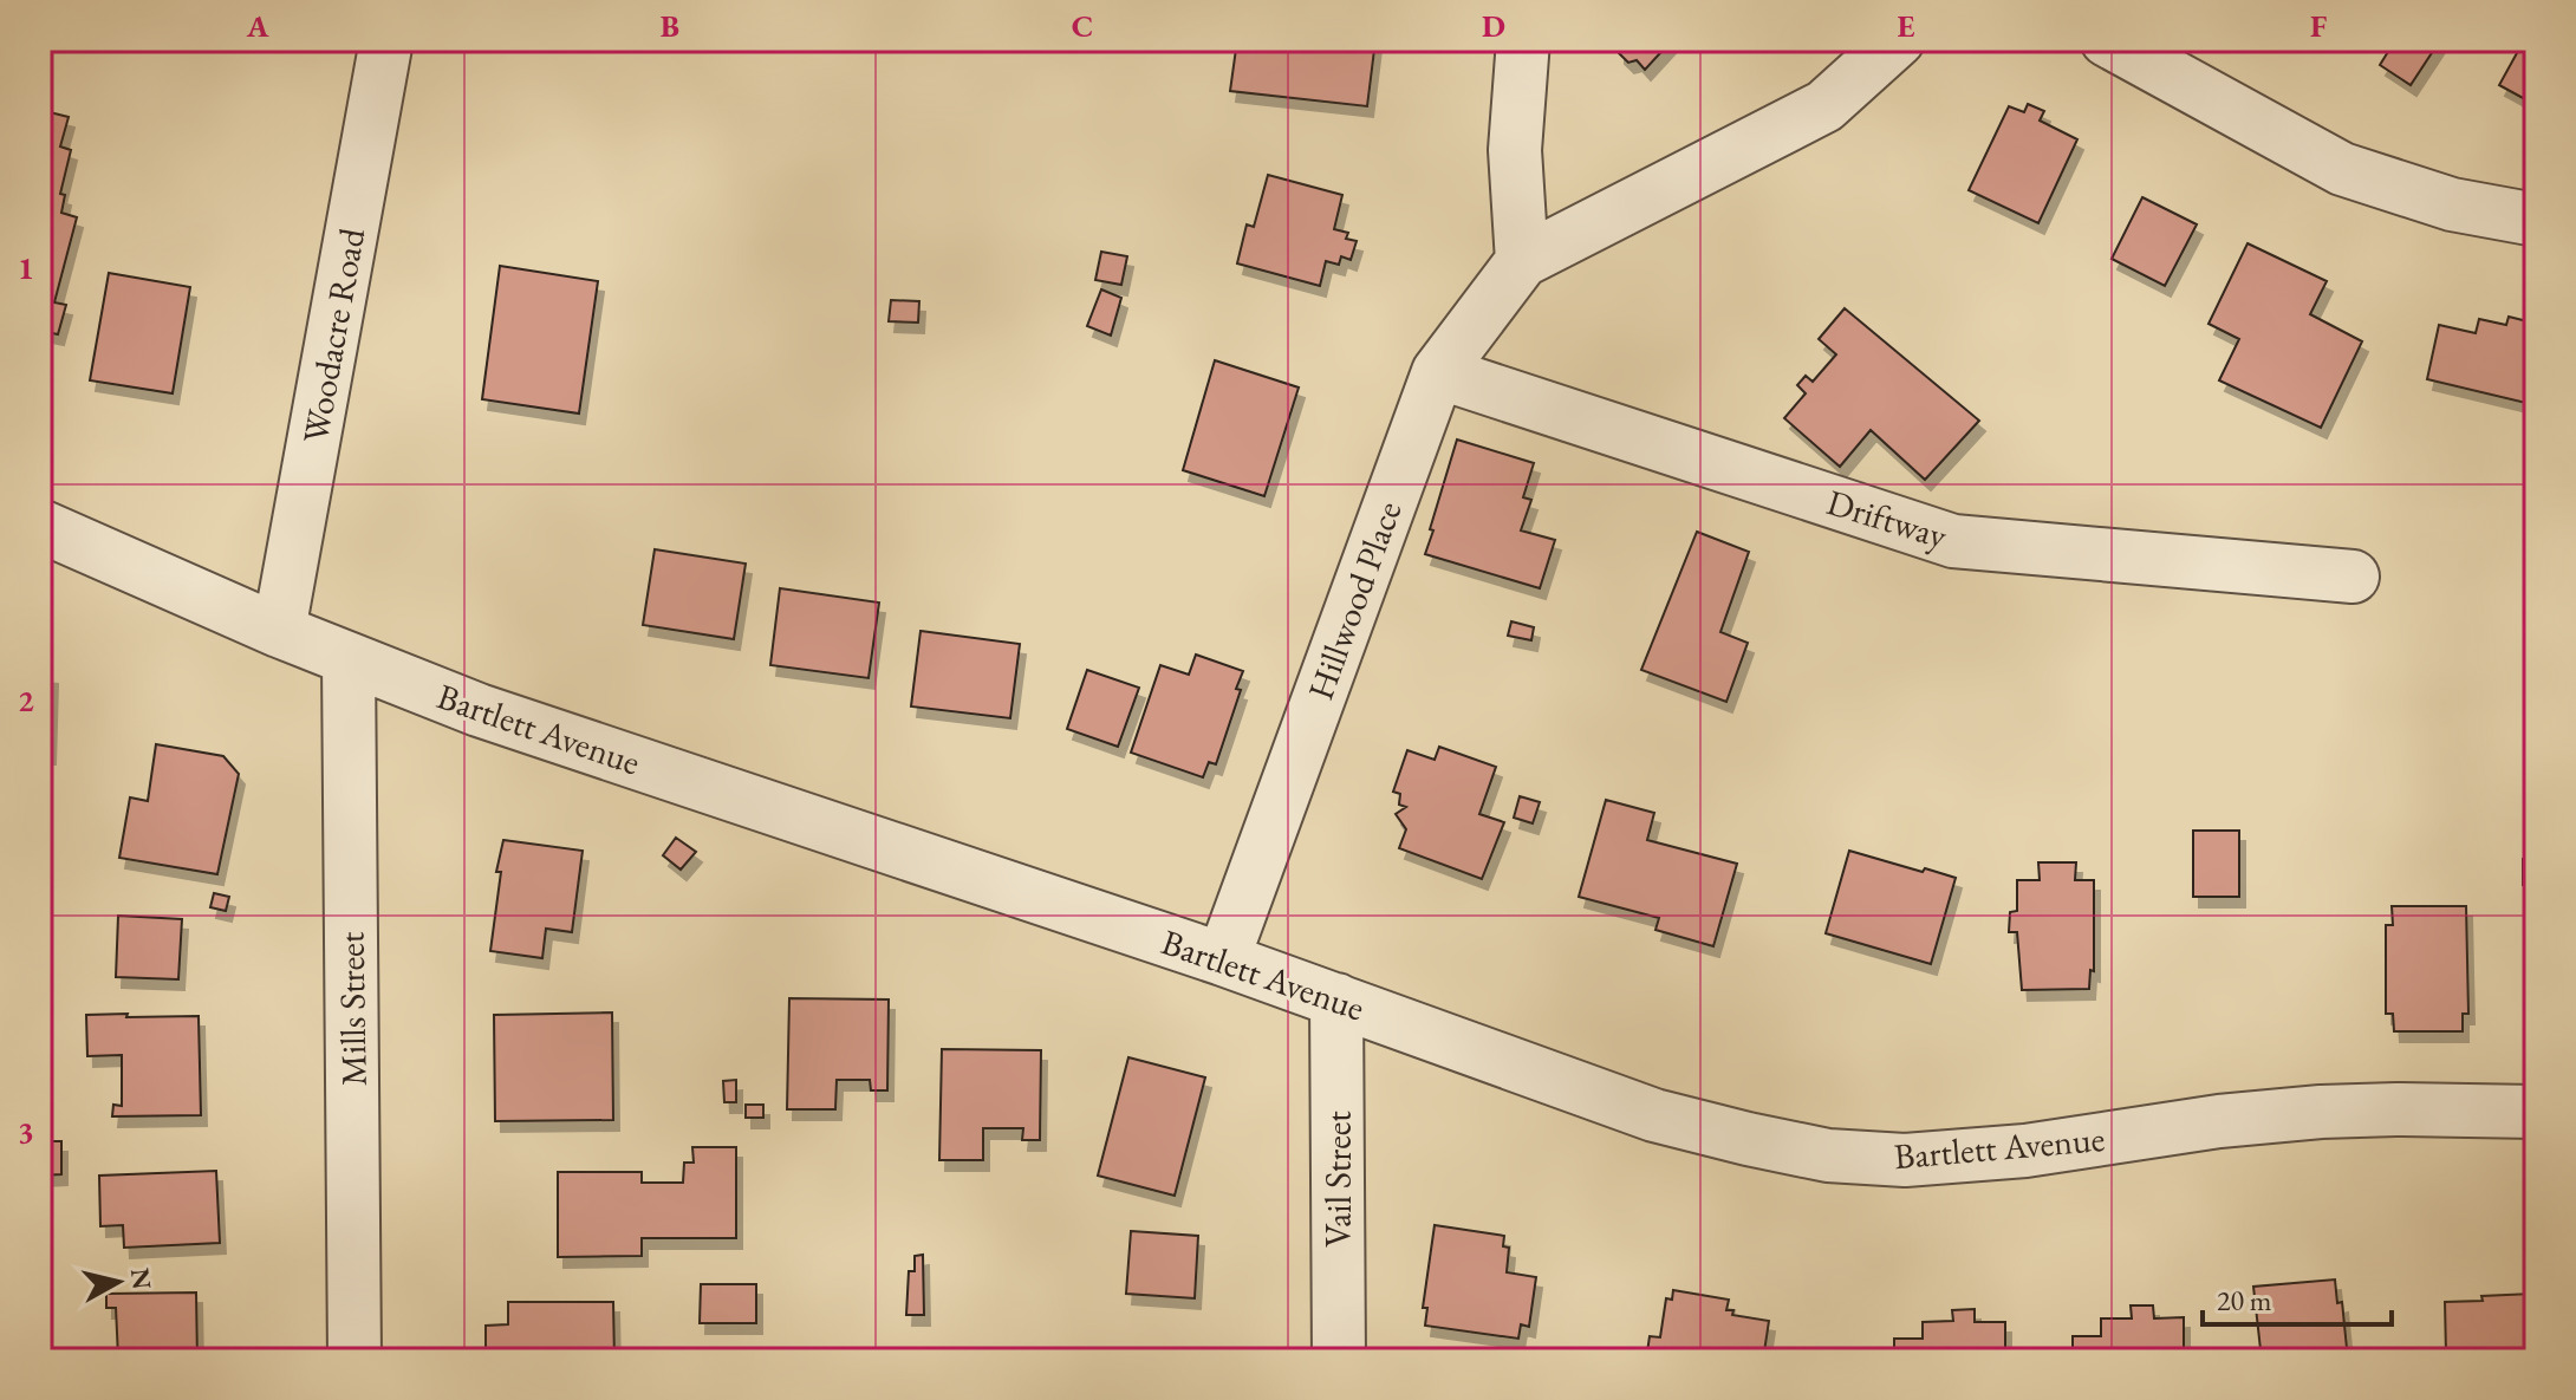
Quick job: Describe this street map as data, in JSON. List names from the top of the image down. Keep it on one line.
{"streets":{"street":["Woodacre Road","Driftway","Hillwood Place","Bartlett Avenue","Mills Street","Vail Street"]},"crossings":[["Woodacre Road","Bartlett Avenue"],["Driftway","Hillwood Place"],["Hillwood Place","Bartlett Avenue"],["Bartlett Avenue","Mills Street"],["Bartlett Avenue","Vail Street"]],"scale_bar":"20 m","north":"right","grid":{"columns":["A","B","C","D","E","F"],"rows":["1","2","3"]}}
